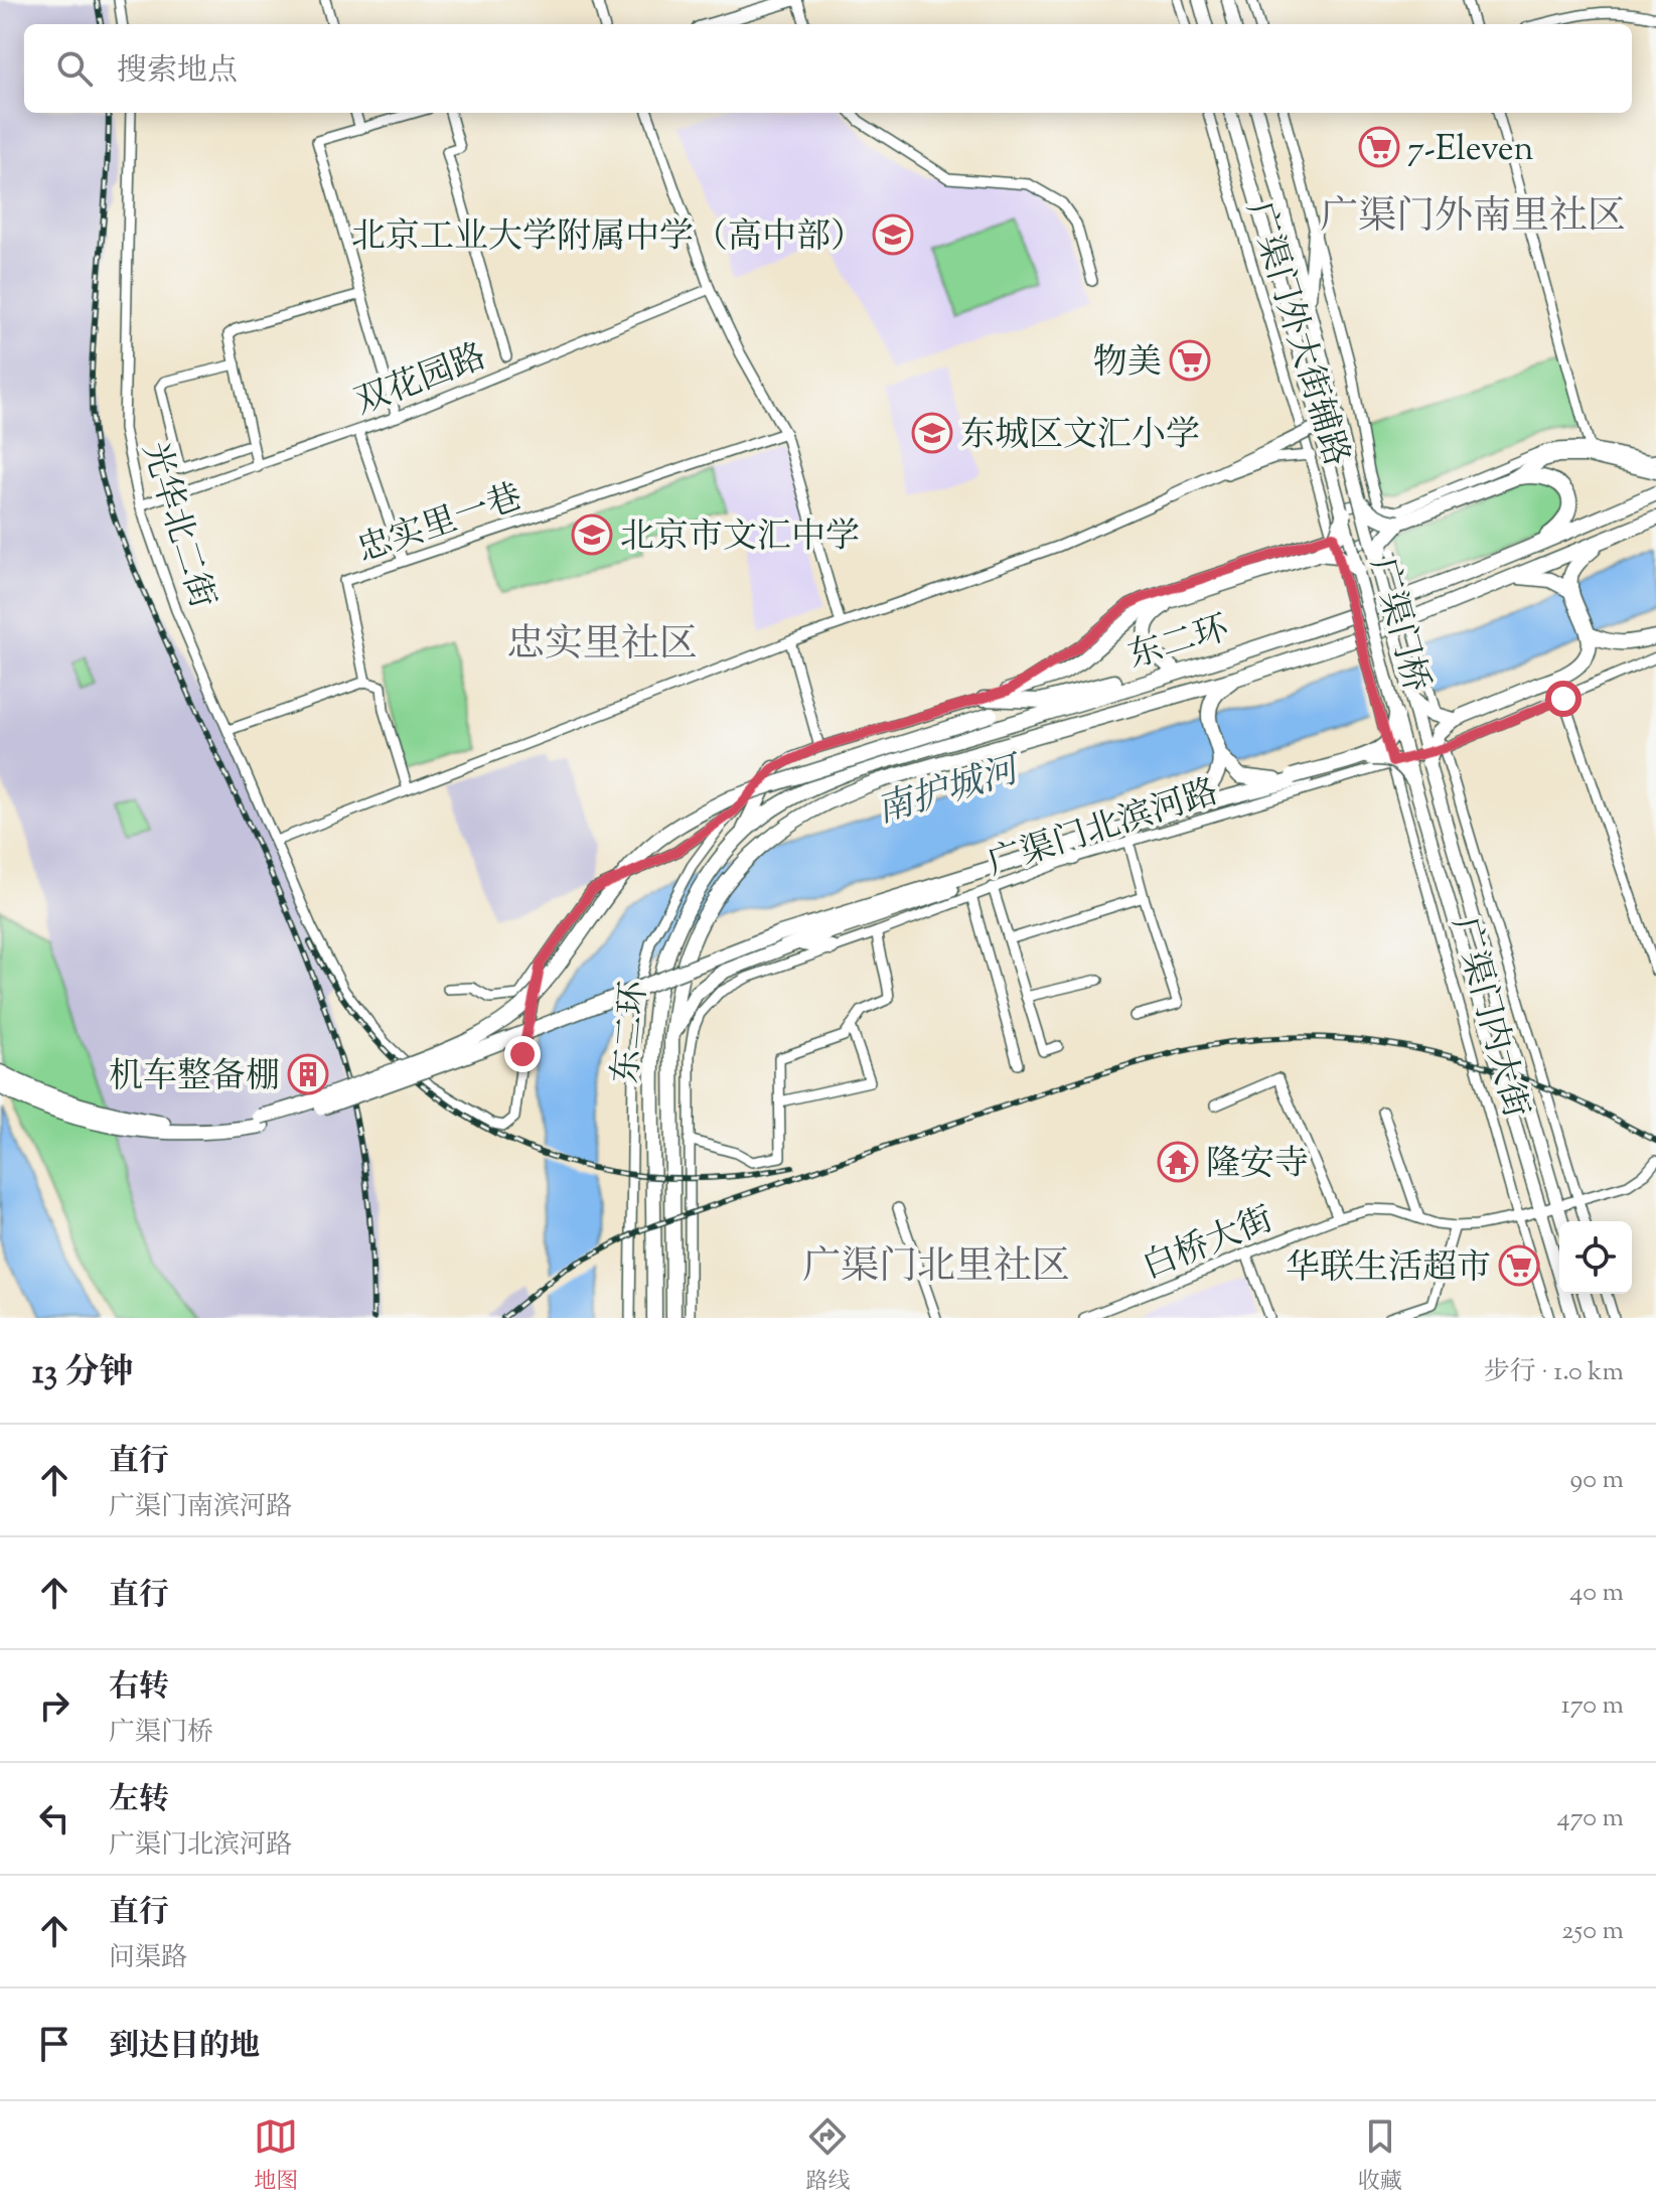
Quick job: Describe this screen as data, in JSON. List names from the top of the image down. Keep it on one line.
{"streets":{"highway":["东二环"],"main road":["广渠门桥","广渠门内大街"],"street":["广渠门外大街辅路","双花园路","忠实里一巷","光华北二街","广渠门北滨河路","白桥大街"]},"crossings":[["广渠门外大街辅路","广渠门桥"],["双花园路","光华北二街"],["广渠门桥","广渠门内大街"],["广渠门北滨河路","广渠门内大街"],["广渠门内大街","白桥大街"]],"districts":["广渠门外南里社区","忠实里社区","广渠门北里社区"],"water":["南护城河"],"places":{"supermarket":["7-Eleven","物美","华联生活超市"],"school or university":["北京工业大学附属中学（高中部）","东城区文汇小学","北京市文汇中学"],"building":["机车整备棚"],"temple":["隆安寺"]},"page":{"search":"搜索地点","heading":["13 分钟","步行 · 1.0 km"],"list":[["直行","广渠门南滨河路","90 m"],["直行","40 m"],["右转","广渠门桥","170 m"],["左转","广渠门北滨河路","470 m"],["直行","问渠路","250 m"],"到达目的地"],"nav":["地图","路线","收藏"]}}
